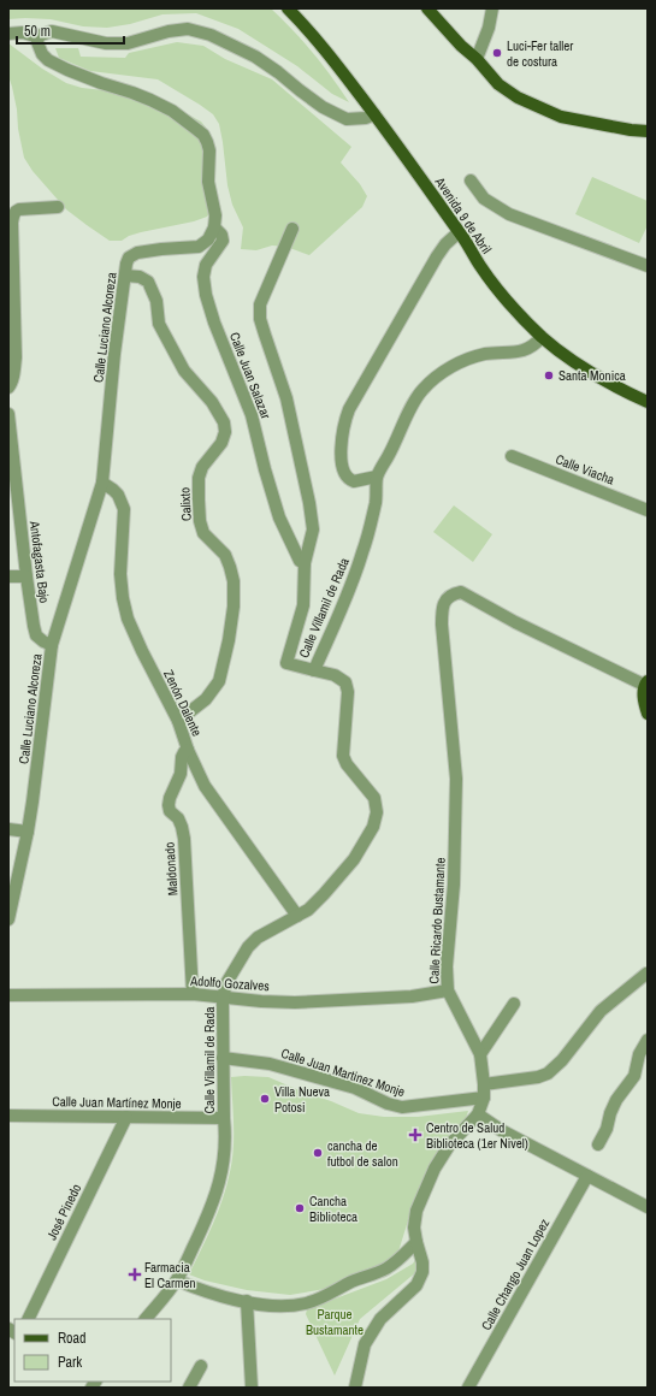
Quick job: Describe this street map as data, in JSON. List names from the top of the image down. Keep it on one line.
{"streets":{"main road":["Avenida 9 de Abril"],"street":["Calle Luciano Alcoreza","Calle Juan Salazar","Calle Viacha","Calixto","Antofagasta Bajo","Calle Villamil de Rada","Zenón Dalente","Maldonado","Calle Ricardo Bustamante","Adolfo Gozalves","Calle Juan Martinez Monje","Calle Juan Martínez Monje","José Pinedo","Calle Chango Juan Lopez"]},"crossings":[["Calle Luciano Alcoreza","Calle Juan Salazar"],["Calle Luciano Alcoreza","Calixto"],["Calle Luciano Alcoreza","Antofagasta Bajo"],["Calle Luciano Alcoreza","Zenón Dalente"],["Calixto","Zenón Dalente"],["Calle Villamil de Rada","Zenón Dalente"],["Calle Villamil de Rada","Adolfo Gozalves"],["Calle Villamil de Rada","Calle Juan Martinez Monje"],["Calle Villamil de Rada","Calle Juan Martínez Monje"],["Zenón Dalente","Maldonado"],["Maldonado","Adolfo Gozalves"],["Calle Ricardo Bustamante","Adolfo Gozalves"],["Calle Ricardo Bustamante","Calle Juan Martinez Monje"],["Calle Juan Martínez Monje","José Pinedo"]],"parks":["Parque Bustamante"],"places":{"other":["Luci-Fer taller de costura","Santa Monica","Villa Nueva Potosi","cancha de futbol de salon","Cancha Biblioteca"],"health":["Centro de Salud Biblioteca (1er Nivel)","Farmacia El Carmen"]},"legend":["Road","Park"],"scale_bar":"50 m"}
